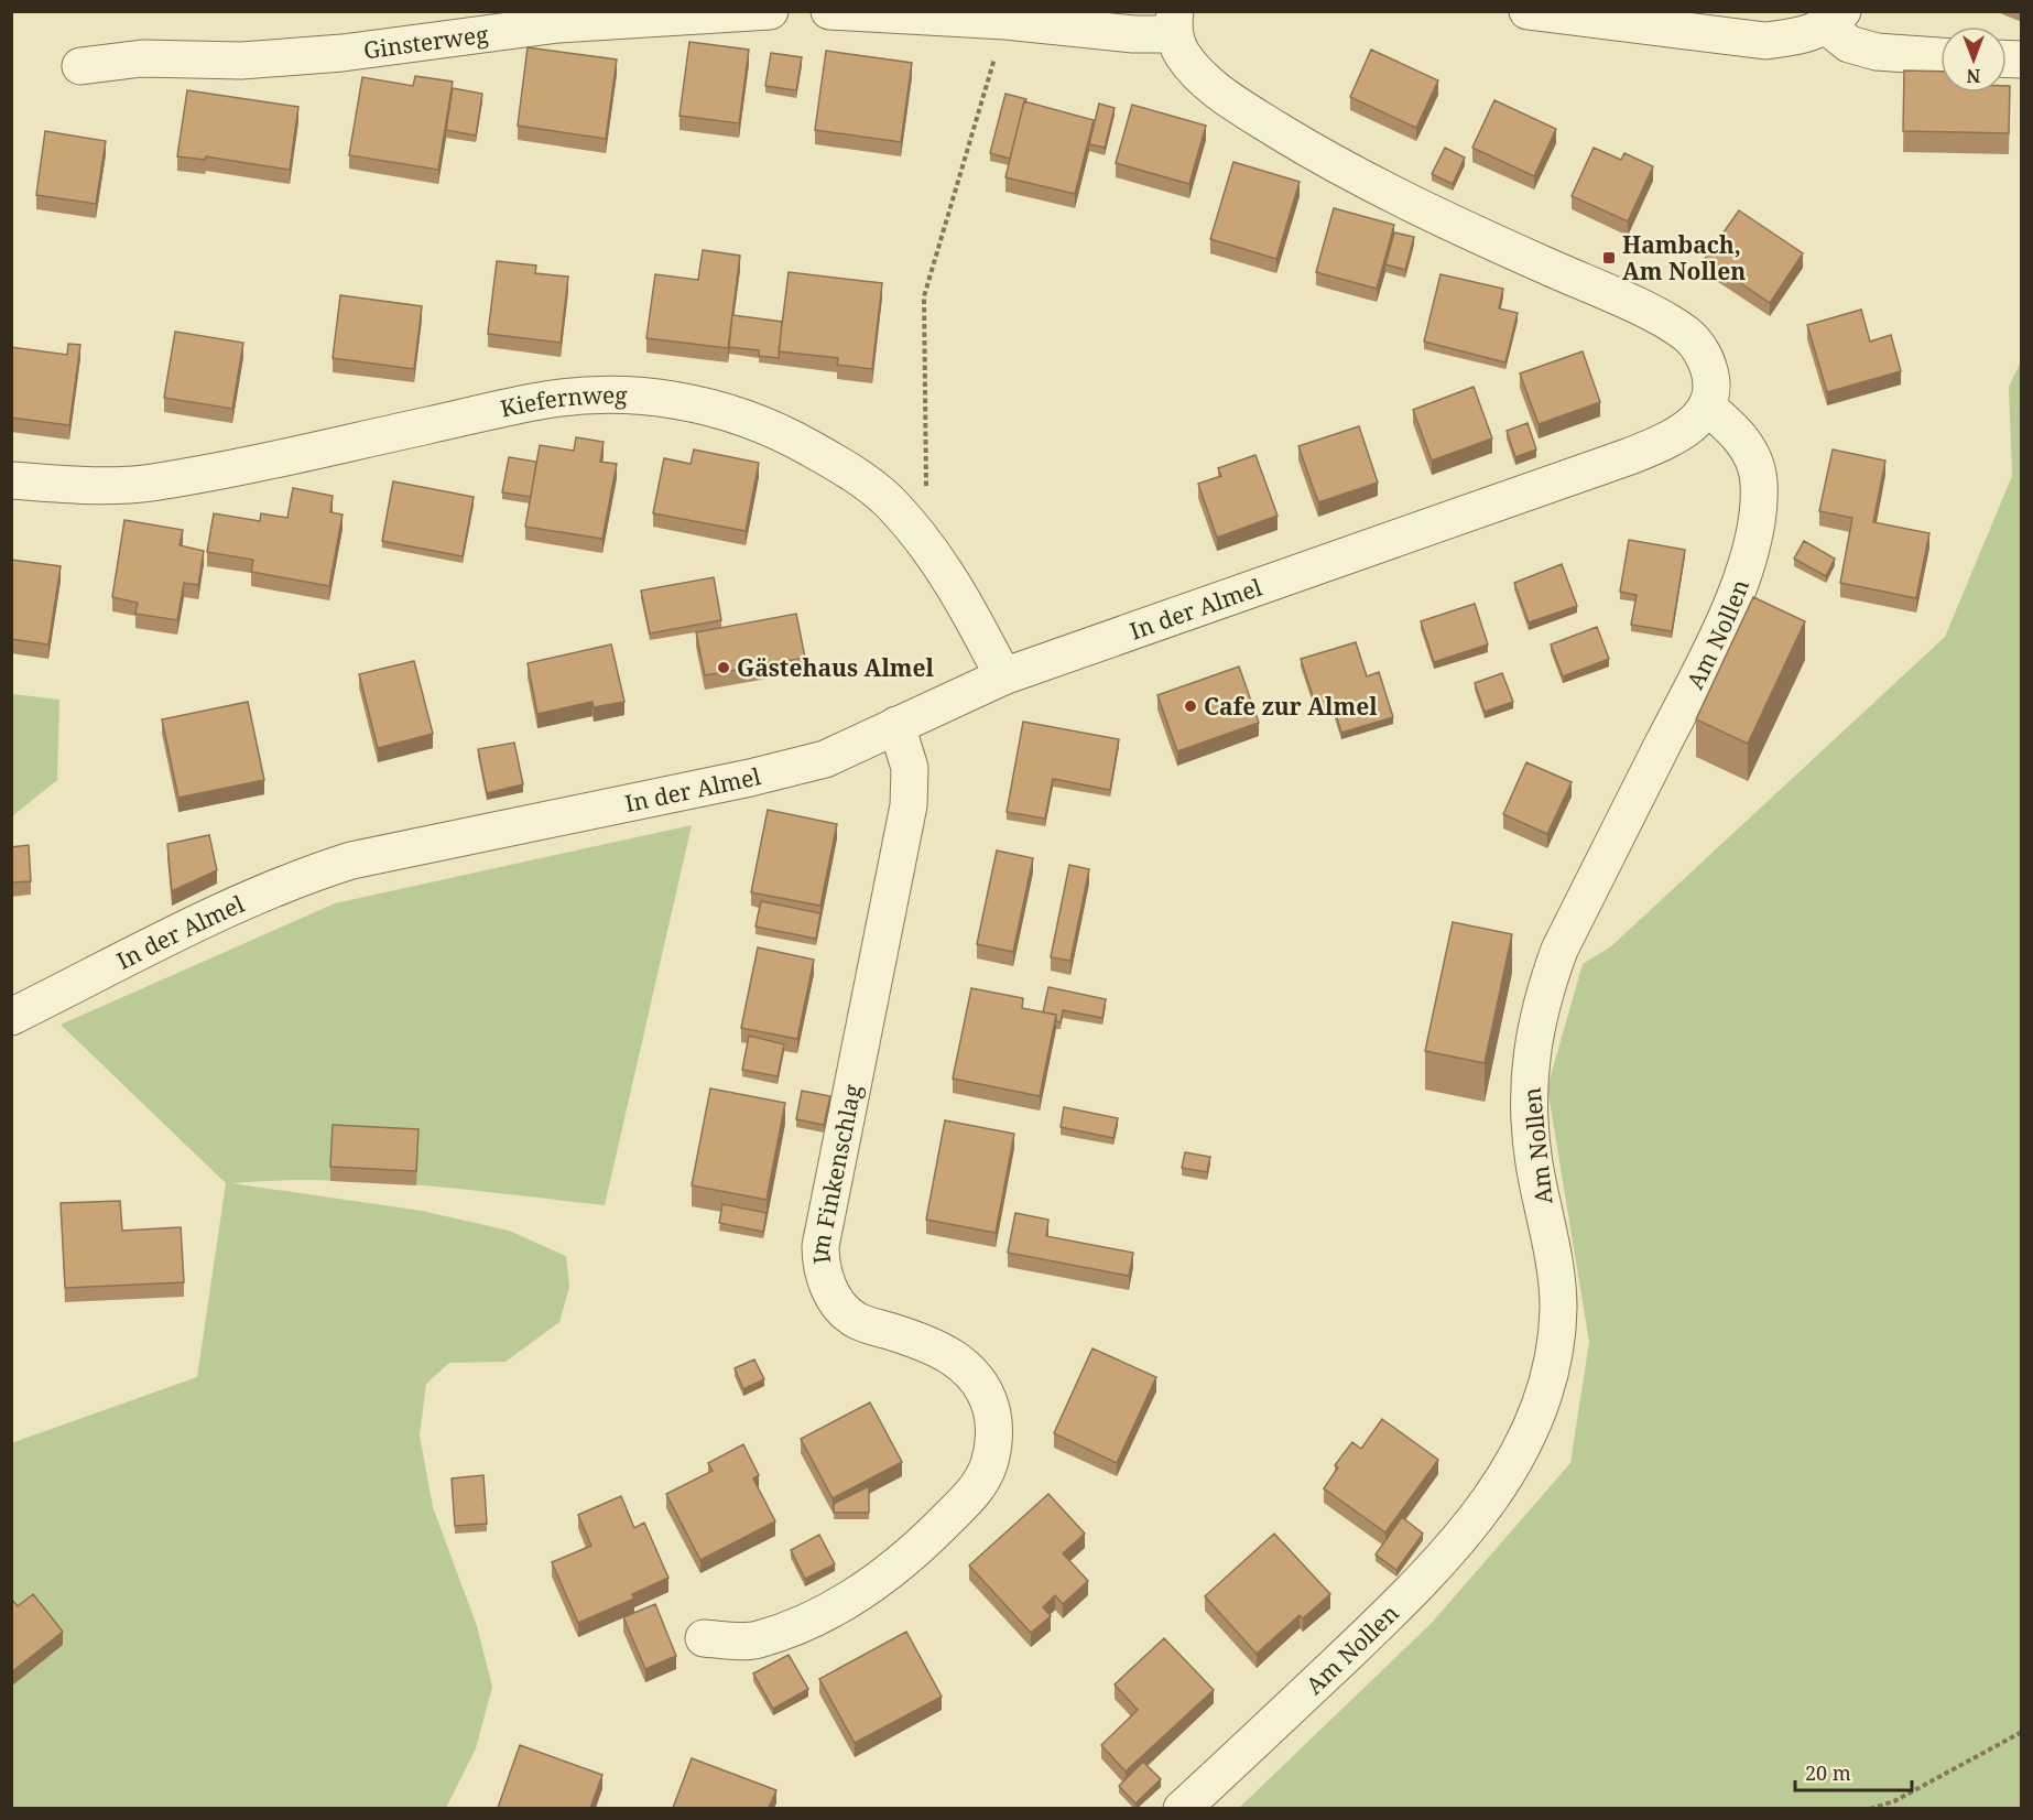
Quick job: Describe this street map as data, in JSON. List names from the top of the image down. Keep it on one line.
{"streets":{"street":["Ginsterweg","Kiefernweg","In der Almel","Am Nollen","Im Finkenschlag"]},"crossings":[["Kiefernweg","In der Almel"],["In der Almel","Am Nollen"],["In der Almel","Im Finkenschlag"]],"places":{"transit":["Hambach, Am Nollen"],"other":["Gästehaus Almel","Cafe zur Almel"]},"scale_bar":"20 m","north":"bottom"}
